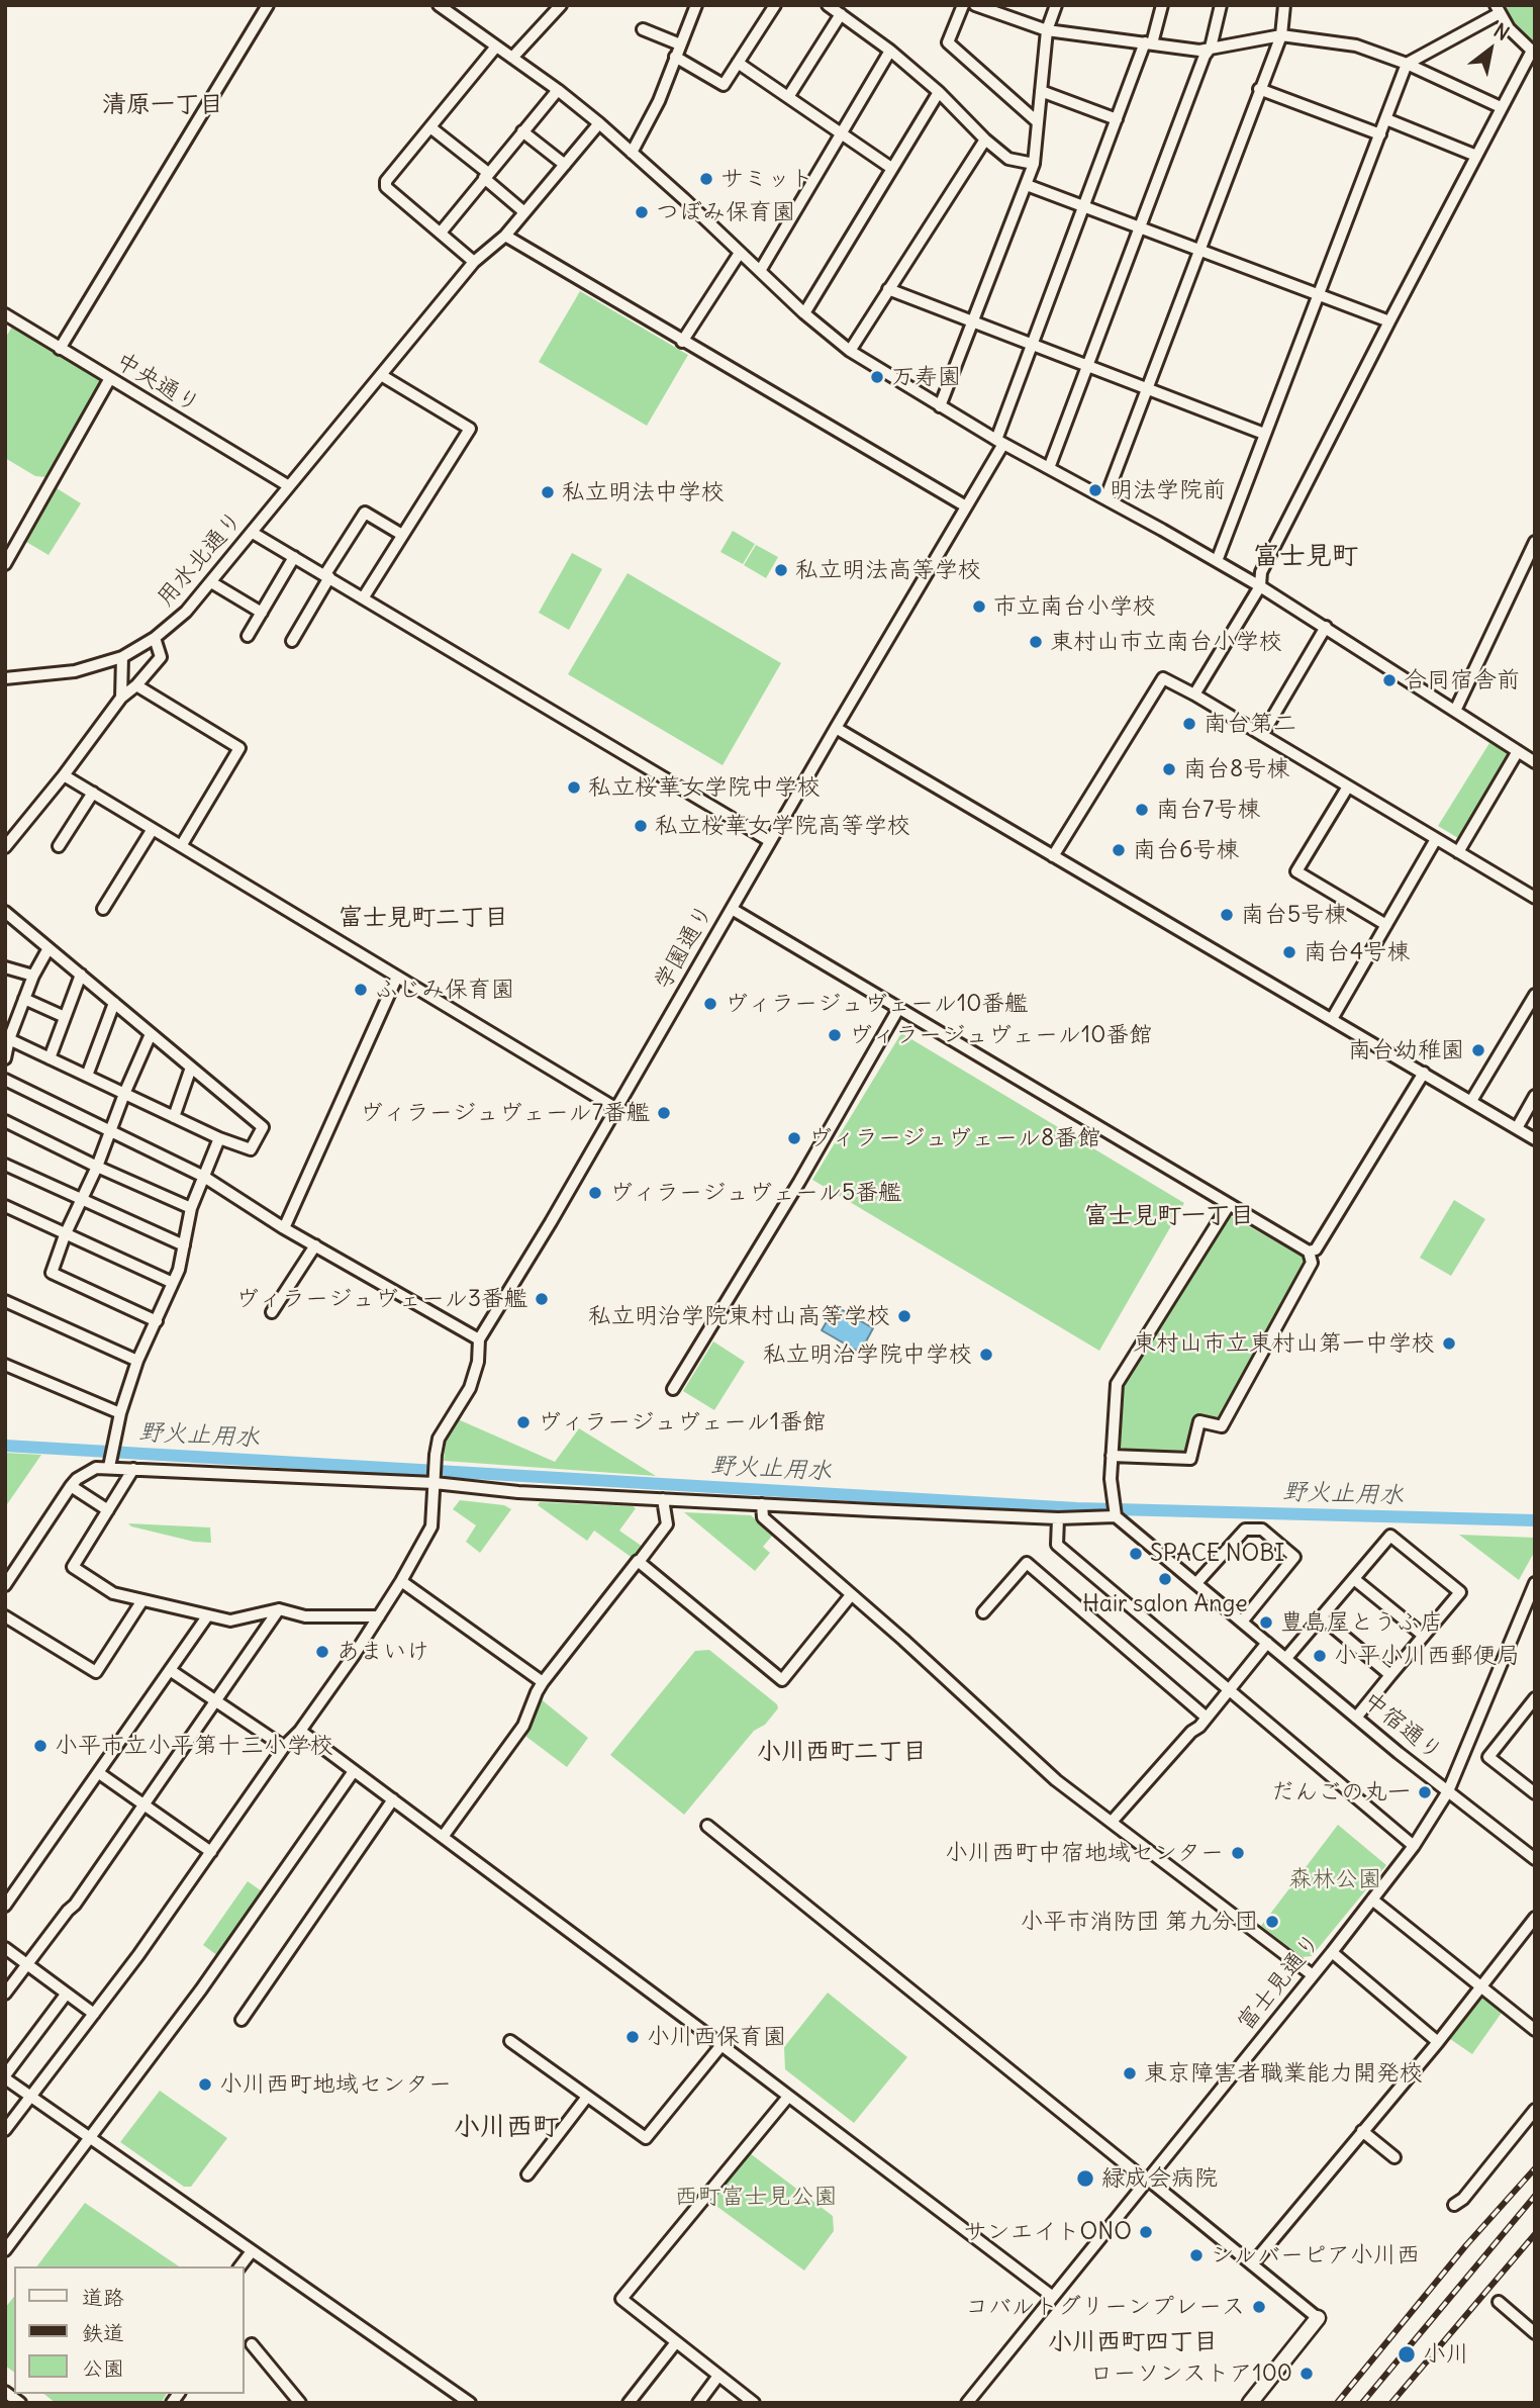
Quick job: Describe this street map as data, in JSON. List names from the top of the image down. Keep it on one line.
{"streets":{"street":["中央通り","用水北通り","学園通り","中宿通り","富士見通り"]},"crossings":[["中央通り","用水北通り"],["中宿通り","富士見通り"]],"districts":["清原一丁目","富士見町","富士見町二丁目","富士見町一丁目","小川西町二丁目","小川西町","小川西町四丁目"],"water":["野火止用水"],"parks":["森林公園","西町富士見公園"],"places":["サミット","つぼみ保育園","万寿園","明法学院前","私立明法中学校","私立明法高等学校","市立南台小学校","東村山市立南台小学校","合同宿舎前","南台第二","南台8号棟","私立桜華女学院中学校","南台7号棟","私立桜華女学院高等学校","南台6号棟","南台5号棟","南台4号棟","ふじみ保育園","ヴィラージュヴェール10番艦","ヴィラージュヴェール10番館","南台幼稚園","ヴィラージュヴェール7番艦","ヴィラージュヴェール8番館","ヴィラージュヴェール5番艦","ヴィラージュヴェール3番艦","私立明治学院東村山高等学校","東村山市立東村山第一中学校","私立明治学院中学校","ヴィラージュヴェール1番館","SPACE NOBI","Hair salon Ange","豊島屋とうふ店","あまいけ","小平小川西郵便局","小平市立小平第十三小学校","だんごの丸一","小川西町中宿地域センター","小平市消防団 第九分団","小川西保育園","東京障害者職業能力開発校","小川西町地域センター","緑成会病院","サンエイトONO","シルバーピア小川西","コバルトグリーンプレース","小川","ローソンストア100"],"legend":["道路","鉄道","公園"],"north":"top right"}
